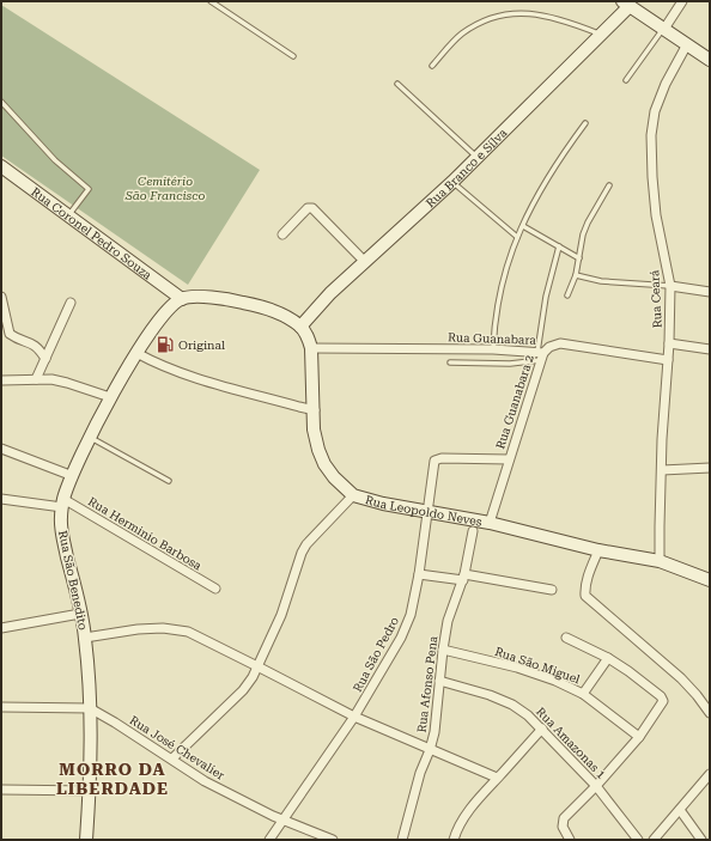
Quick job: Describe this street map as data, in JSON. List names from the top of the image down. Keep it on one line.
{"streets":{"street":["Rua Branco e Silva","Rua Coronel Pedro Souza","Rua Ceará","Rua Guanabara","Rua Guanabara 2","Rua Leopoldo Neves","Rua Herminio Barbosa","Rua São Benedito","Rua São Pedro","Rua São Miguel","Rua Afonso Pena","Rua Amazonas 1","Rua José Chevalier"]},"crossings":[["Rua Branco e Silva","Rua Leopoldo Neves"],["Rua Coronel Pedro Souza","Rua São Benedito"],["Rua Ceará","Rua Guanabara"],["Rua Ceará","Rua Leopoldo Neves"],["Rua Guanabara","Rua Guanabara 2"],["Rua Guanabara","Rua Leopoldo Neves"],["Rua Guanabara 2","Rua Leopoldo Neves"],["Rua Guanabara 2","Rua São Pedro"],["Rua Leopoldo Neves","Rua São Pedro"],["Rua Herminio Barbosa","Rua São Benedito"],["Rua São Benedito","Rua José Chevalier"],["Rua São Pedro","Rua José Chevalier"],["Rua São Miguel","Rua Afonso Pena"],["Rua Afonso Pena","Rua Amazonas 1"]],"districts":["MORRO DA LIBERDADE"],"parks":["Cemitério São Francisco"],"places":{"fuel station":["Original"]}}
